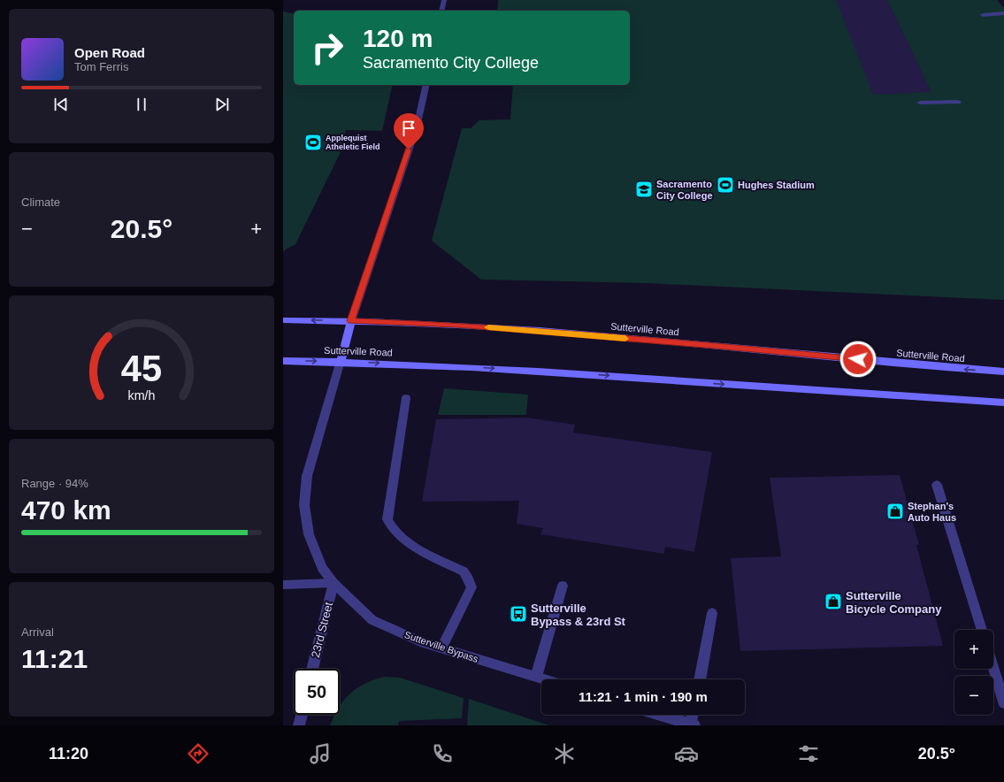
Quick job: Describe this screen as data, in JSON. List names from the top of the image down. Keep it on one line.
{"streets":{"main road":["Sutterville Road"],"street":["23rd Street","Sutterville Bypass"]},"crossings":[["Sutterville Road","Sutterville Bypass"],["23rd Street","Sutterville Bypass"]],"places":{"sports":["Applequist Atheletic Field","Hughes Stadium"],"school or university":["Sacramento City College"],"shop":["Stephan's Auto Haus","Sutterville Bicycle Company"],"bus stop":["Sutterville Bypass & 23rd St"]},"page":{"turn":["120 m","Sacramento City College"],"song":["Open Road","Tom Ferris"],"tile":["Climate",["Range · 94%","470 km"],["Arrival","11:21"]],"heat":["−","20.5°","+"],"map_buttons":["+","−"],"limit":"50","trip":"11:21 · 1 min · 190 m","tabs":["11:20","20.5°"],"gauge":["45","km/h"]}}
